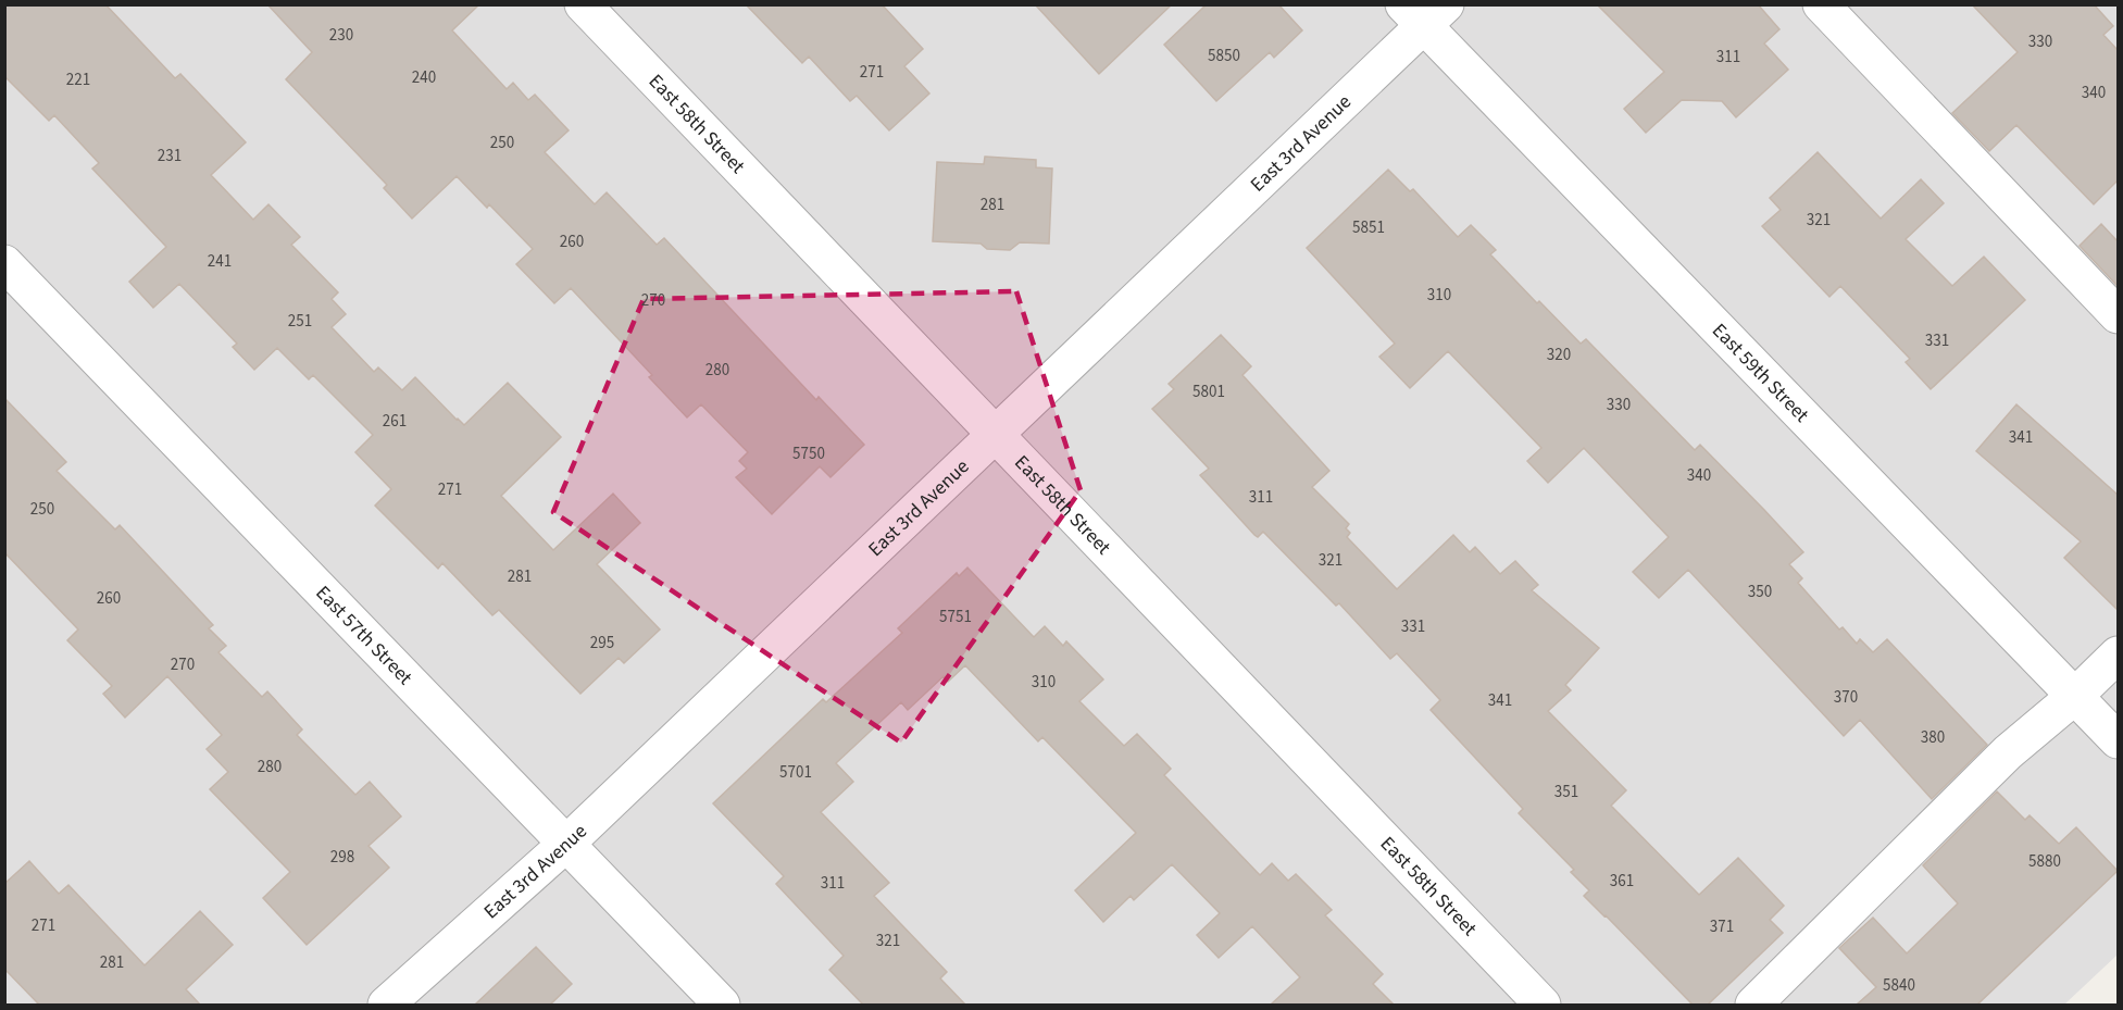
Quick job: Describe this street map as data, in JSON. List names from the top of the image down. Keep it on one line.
{"streets":{"street":["East 58th Street","East 3rd Avenue","East 59th Street","East 57th Street"]},"crossings":[["East 58th Street","East 3rd Avenue"],["East 3rd Avenue","East 59th Street"],["East 3rd Avenue","East 57th Street"]],"house_numbers":["230","330","5850","311","271","240","221","340","250","231","281","321","5851","260","241","310","270","251","331","320","280","5801","330","261","341","5750","340","271","311","250","321","281","350","260","5751","331","295","270","310","370","341","380","280","5701","351","298","5880","361","311","271","371","321","281","5840"]}
